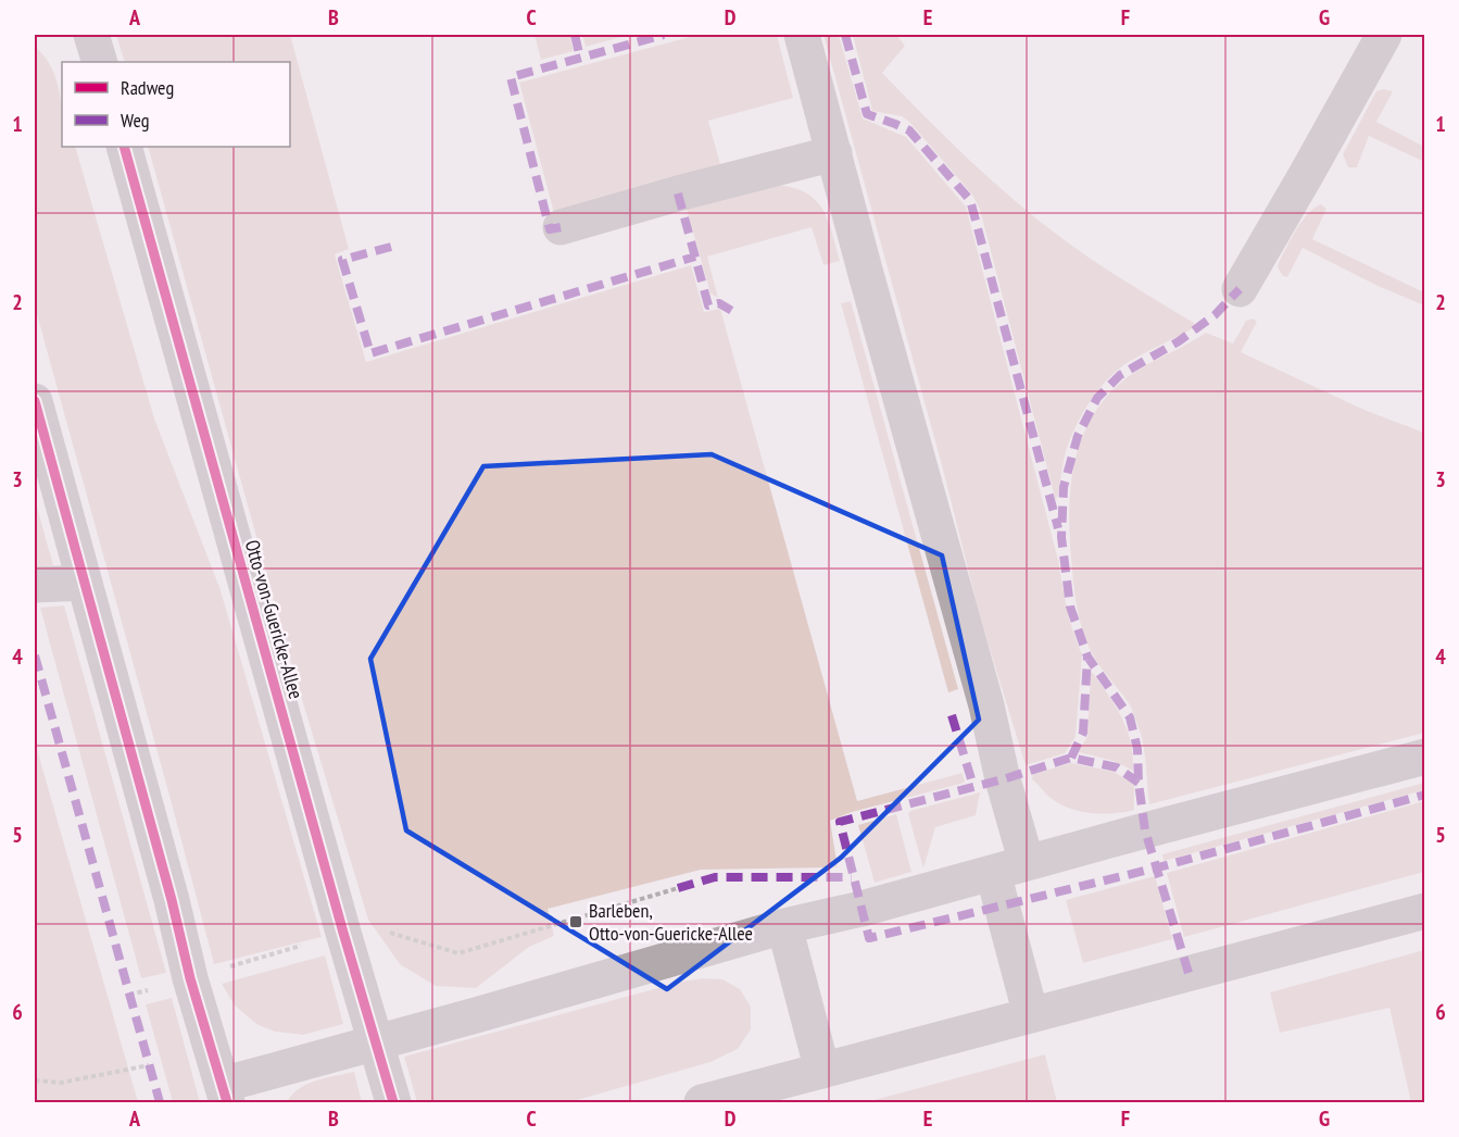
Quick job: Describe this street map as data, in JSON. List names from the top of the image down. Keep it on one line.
{"streets":{"street":["Otto-von-Guericke-Allee"]},"places":{"transit":["Barleben, Otto-von-Guericke-Allee"]},"legend":["Radweg","Weg"],"grid":{"columns":["A","B","C","D","E","F","G"],"rows":["1","2","3","4","5","6"]}}
